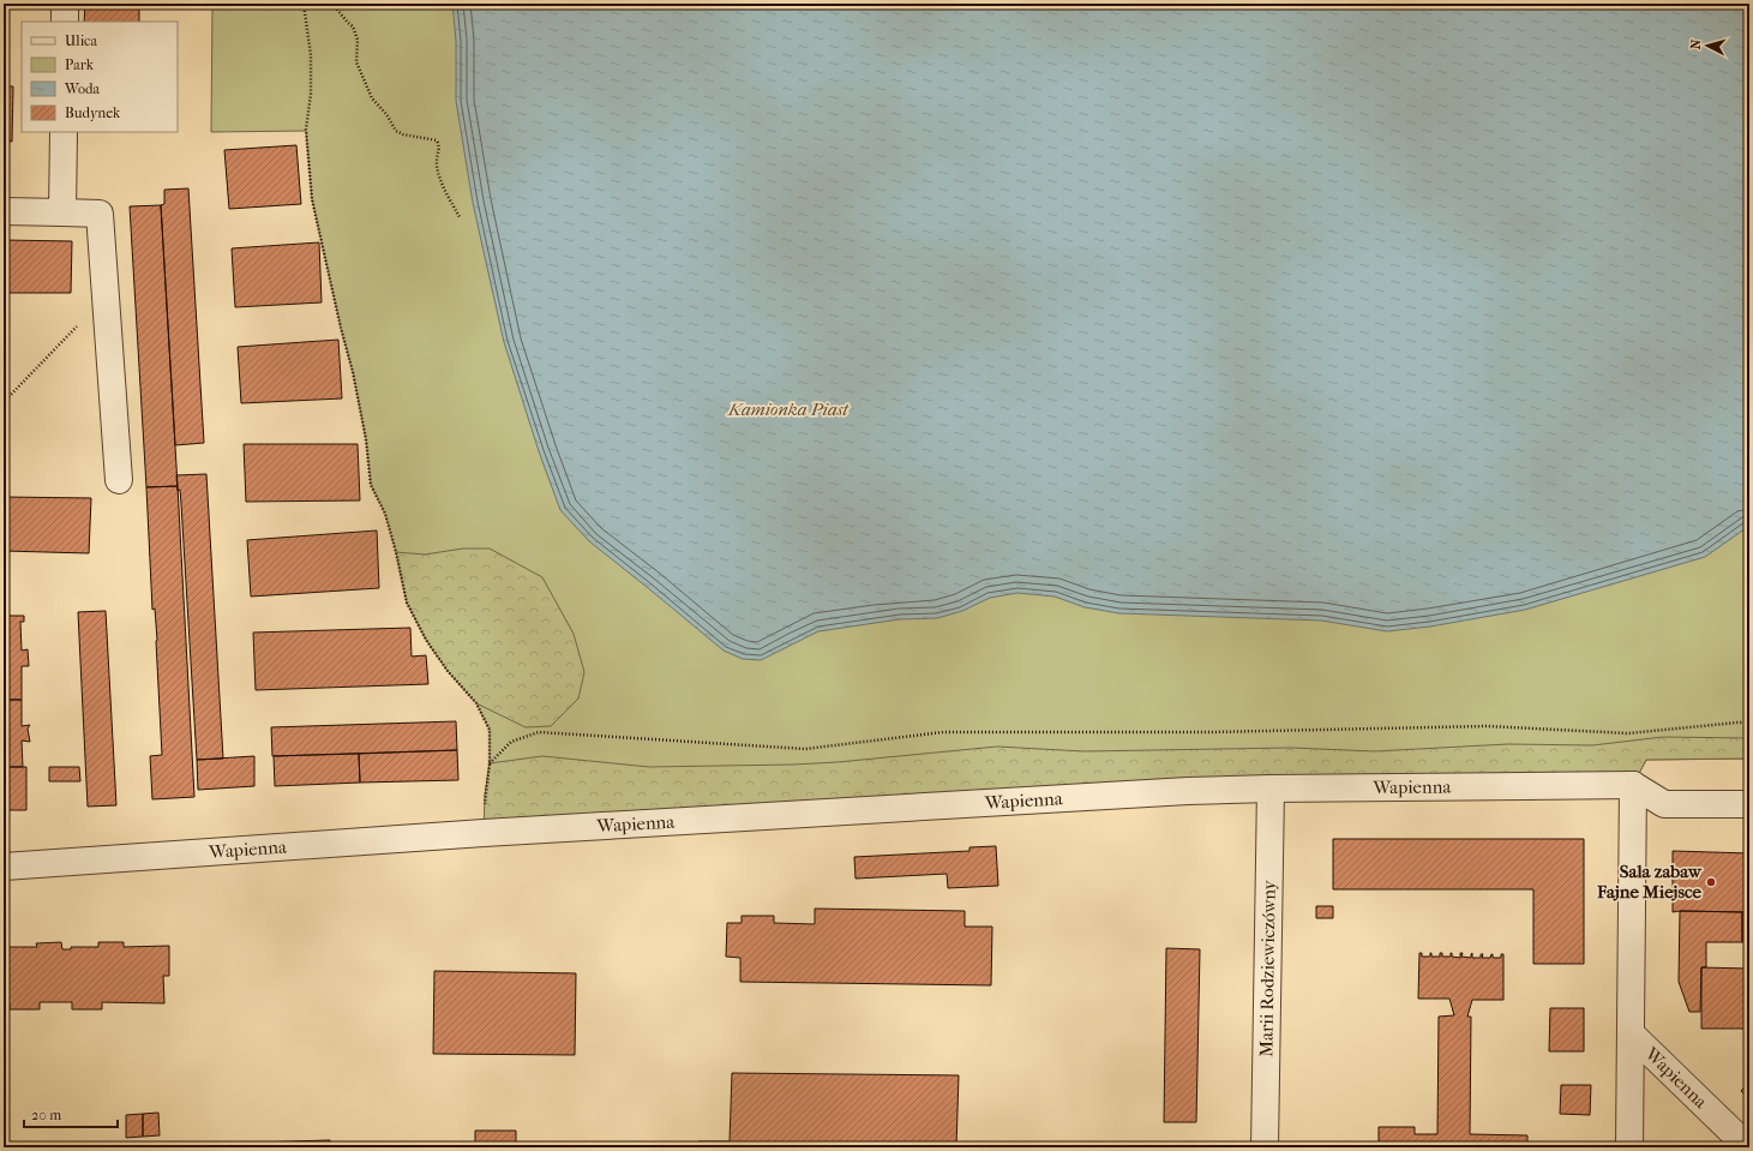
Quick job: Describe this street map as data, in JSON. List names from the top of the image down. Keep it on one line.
{"streets":{"street":["Wapienna","Marii Rodziewiczówny"]},"crossings":[["Wapienna","Marii Rodziewiczówny"]],"parks":["Kamionka Piast"],"places":["Sala zabaw Fajne Miejsce"],"legend":["Ulica","Park","Woda","Budynek"],"scale_bar":"20 m","north":"left"}
